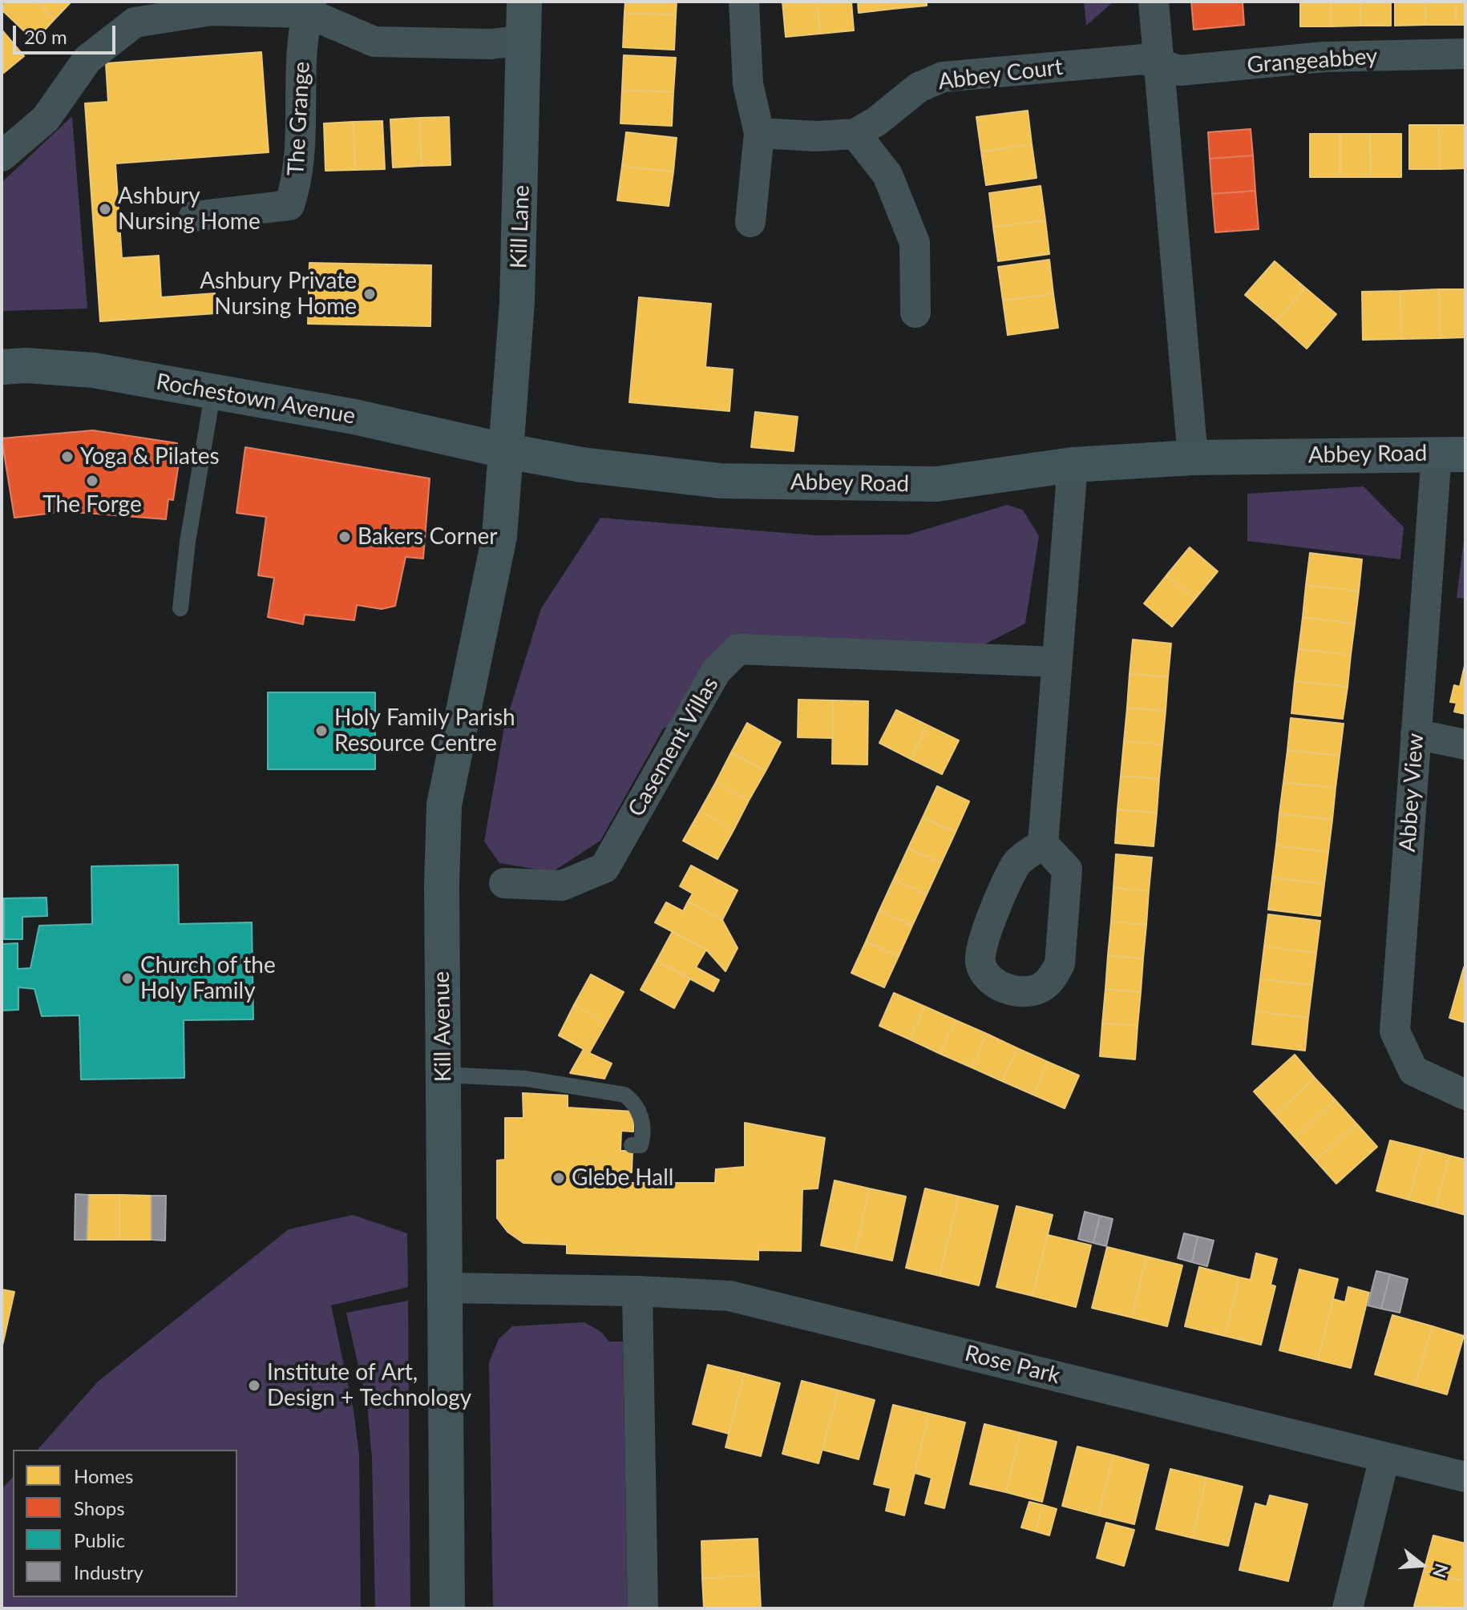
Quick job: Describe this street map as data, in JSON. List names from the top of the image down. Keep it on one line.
{"streets":{"main road":["Kill Lane","Rochestown Avenue","Abbey Road","Kill Avenue"],"street":["Grangeabbey","Abbey Court","The Grange","Casement Villas","Abbey View","Rose Park"]},"crossings":[["Grangeabbey","Abbey Court"],["Kill Lane","Rochestown Avenue"],["Kill Lane","Abbey Road"],["Kill Lane","Kill Avenue"],["Rochestown Avenue","Abbey Road"],["Rochestown Avenue","Kill Avenue"],["Abbey Road","Abbey View"],["Abbey Road","Kill Avenue"],["Kill Avenue","Rose Park"]],"places":["Ashbury Nursing Home","Ashbury Private Nursing Home","Yoga & Pilates","The Forge","Bakers Corner","Holy Family Parish Resource Centre","Church of the Holy Family","Glebe Hall","Institute of Art, Design + Technology"],"legend":["Homes","Shops","Public","Industry"],"scale_bar":"20 m","north":"right"}
